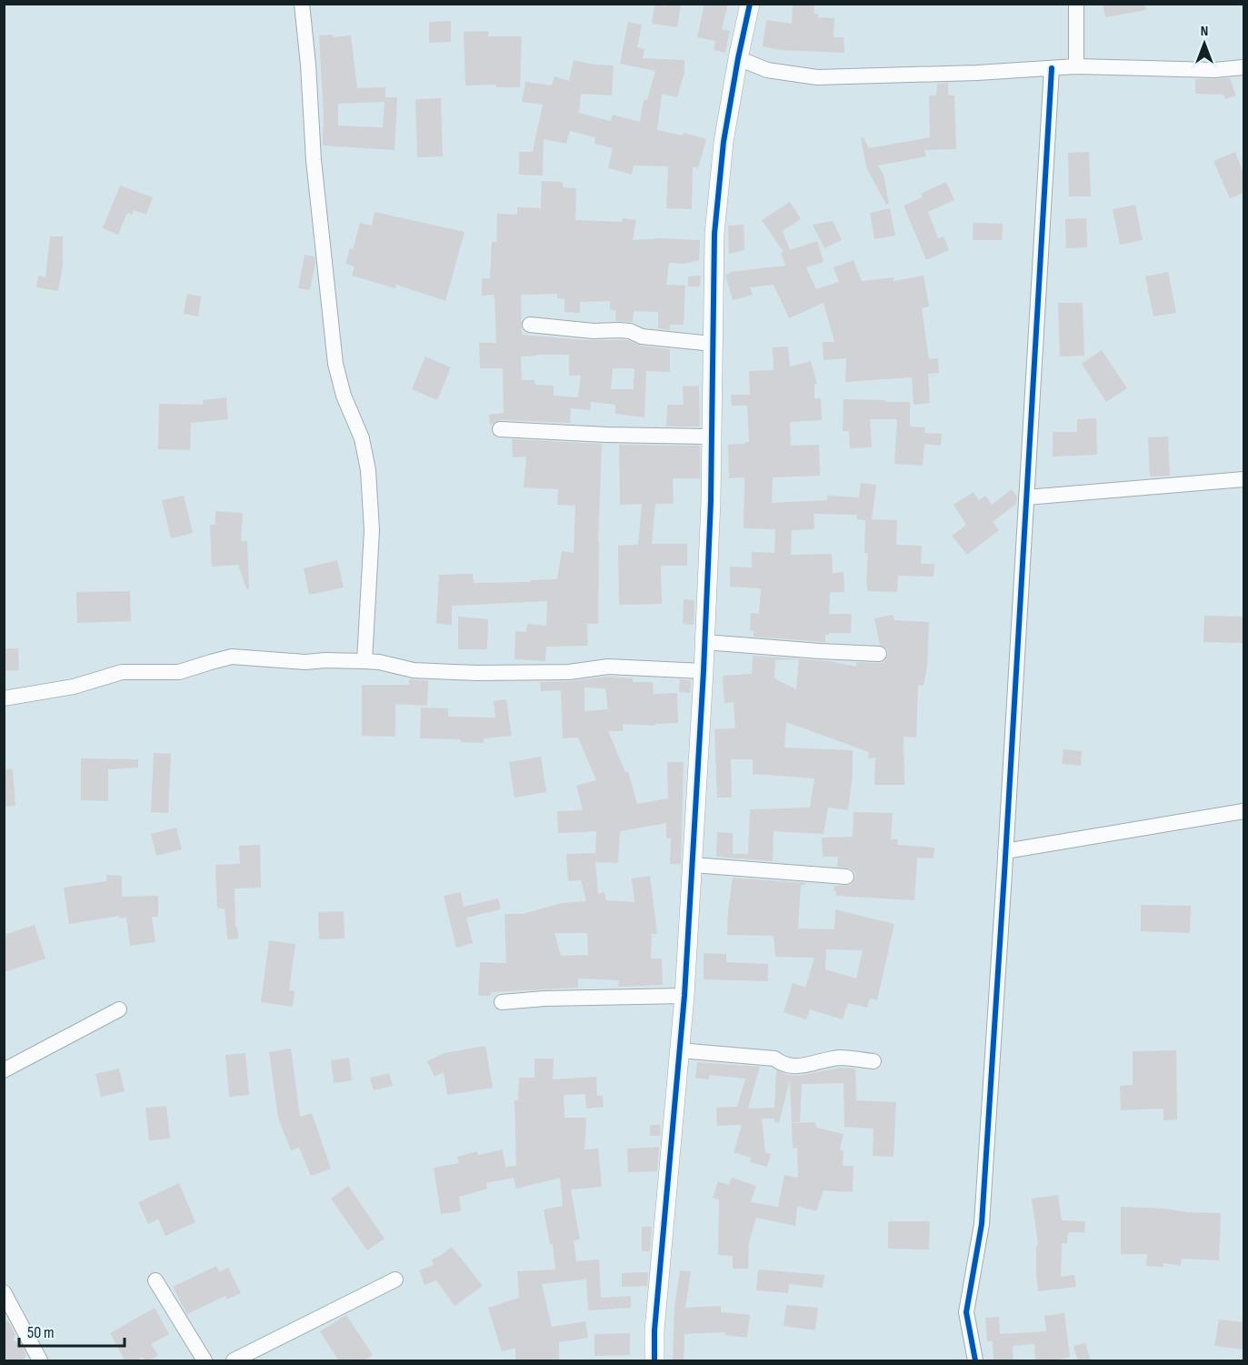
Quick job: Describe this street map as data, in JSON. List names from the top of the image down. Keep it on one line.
{"scale_bar":"50 m","north":"top"}
